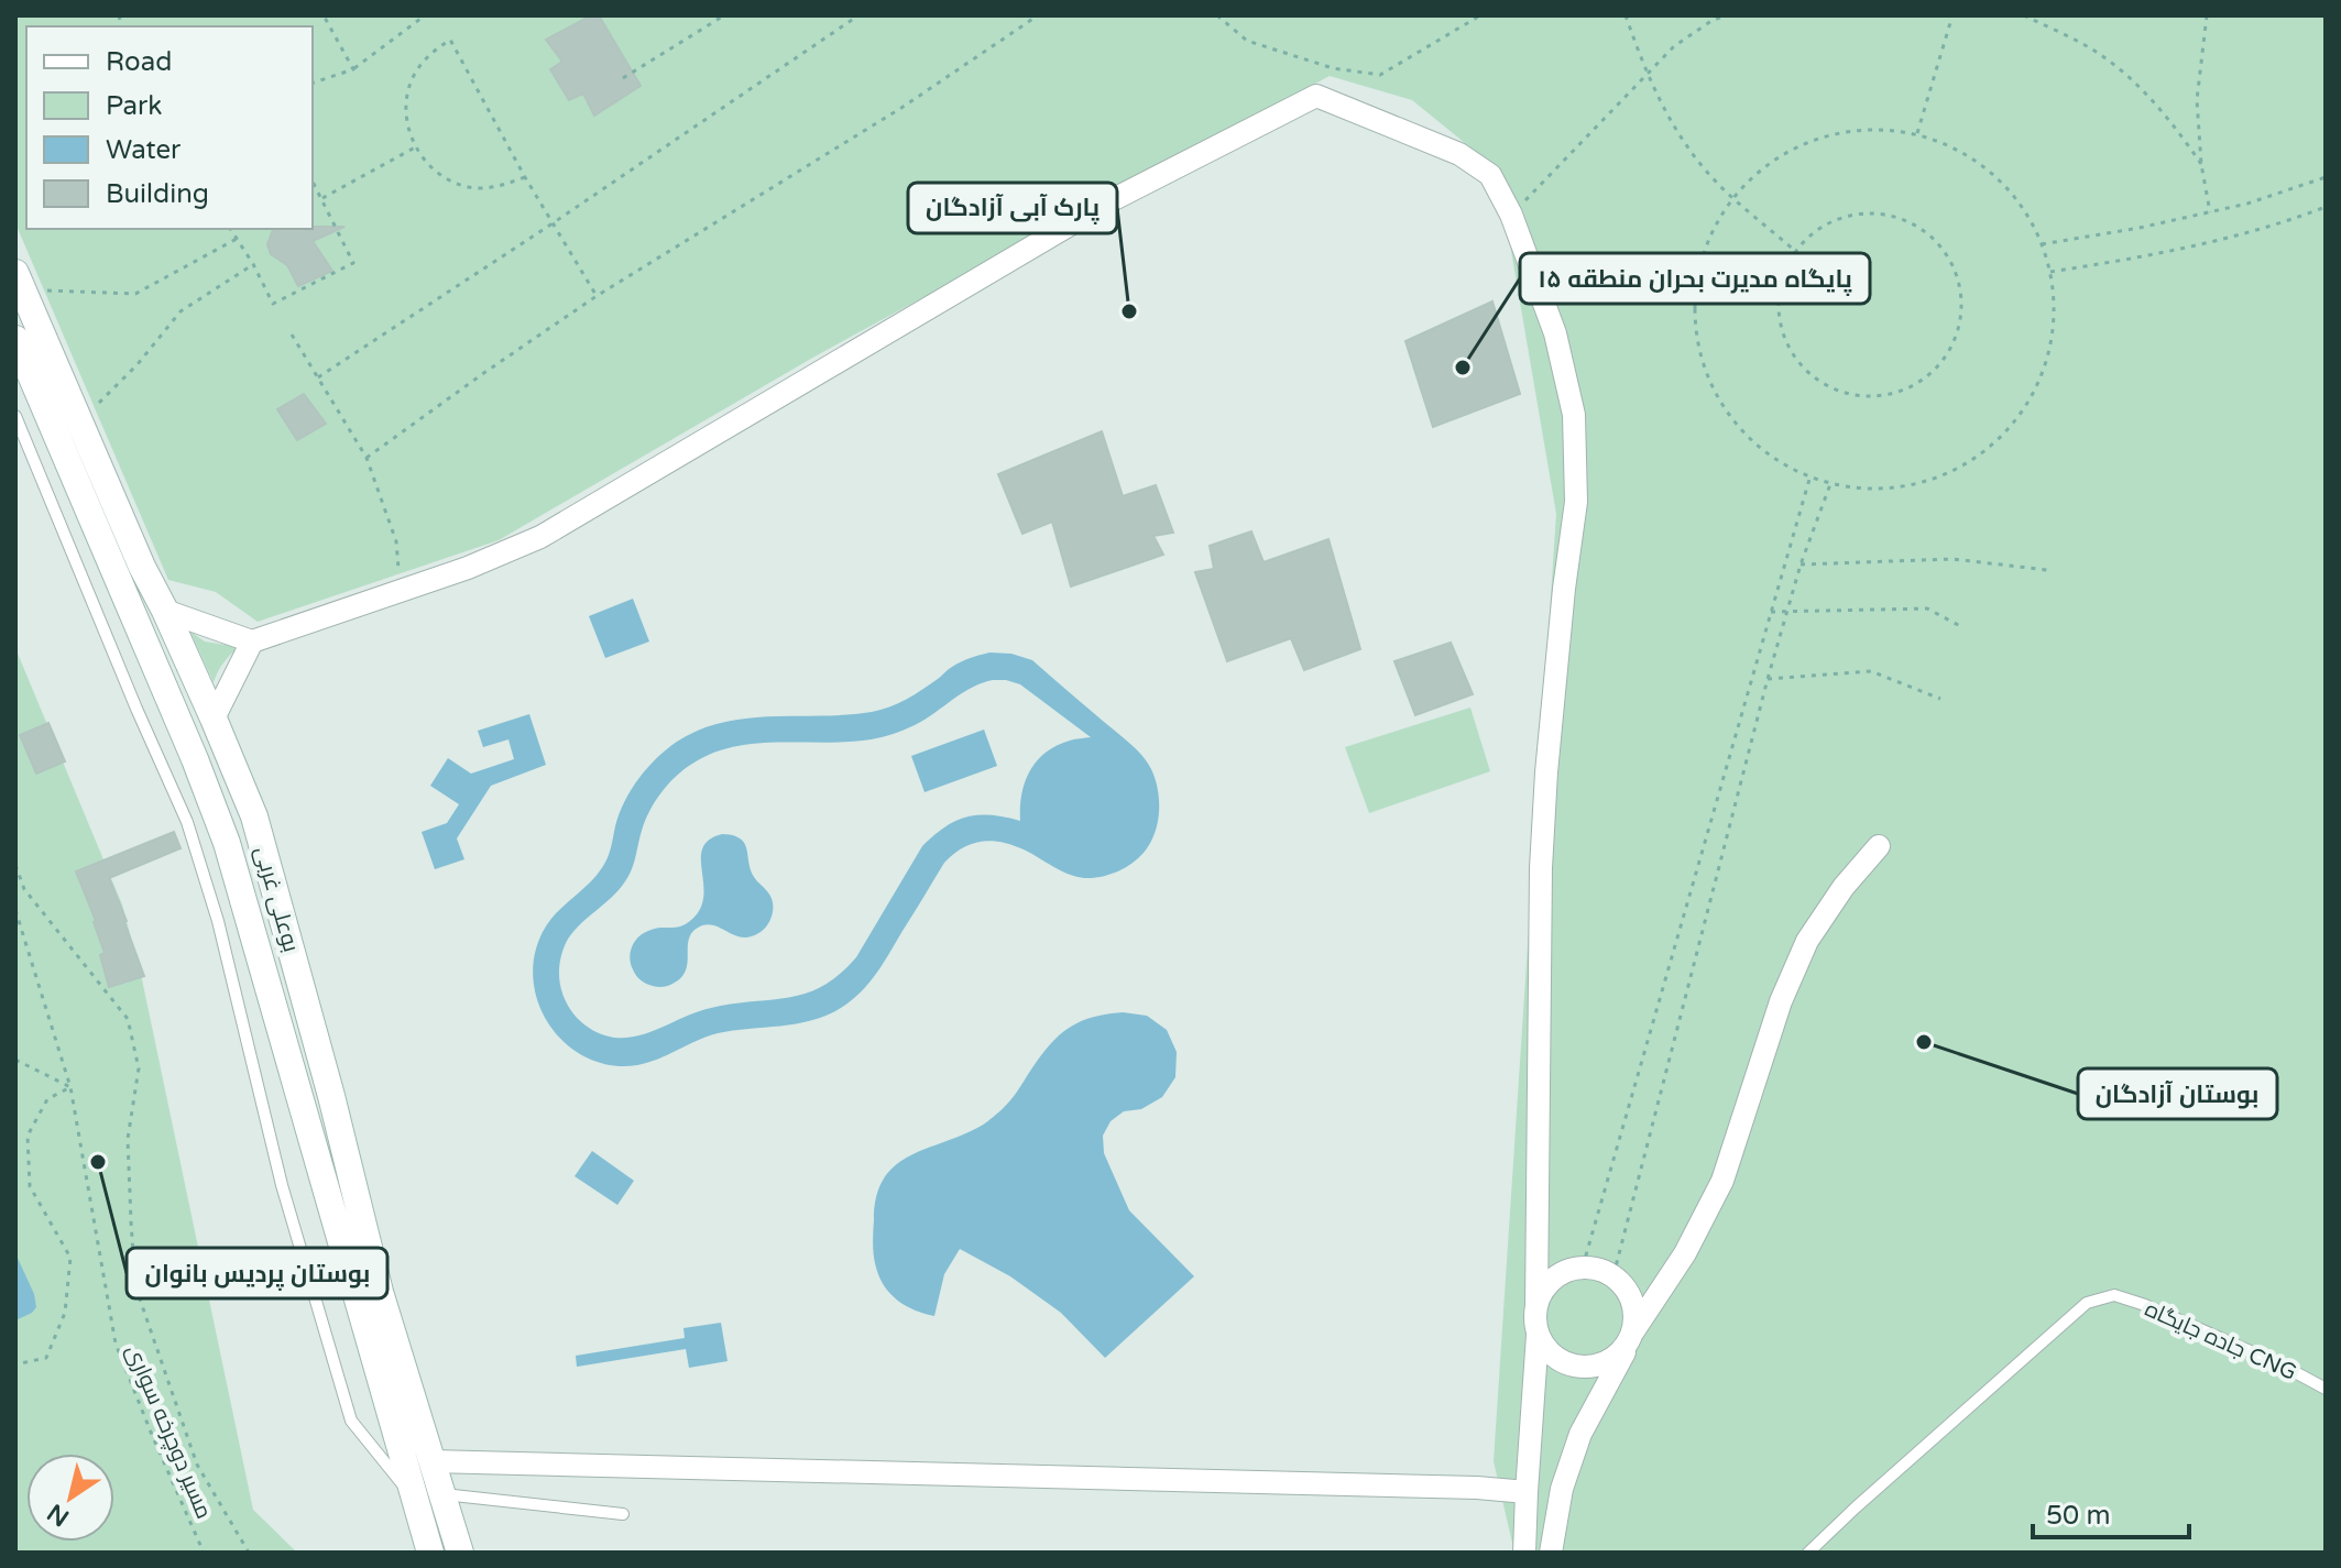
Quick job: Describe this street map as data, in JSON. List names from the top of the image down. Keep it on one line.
{"streets":{"main road":["بوعلی غربی"],"lane":["جاده جایگاه CNG"],"path":["مسیر دوچرخه سواری"]},"places":["پارک آبی آزادگان","پایگاه مدیرت بحران منطقه ۱۵","بوستان آزادگان","بوستان پردیس بانوان"],"legend":["Road","Park","Water","Building"],"scale_bar":"50 m","north":"bottom left"}
